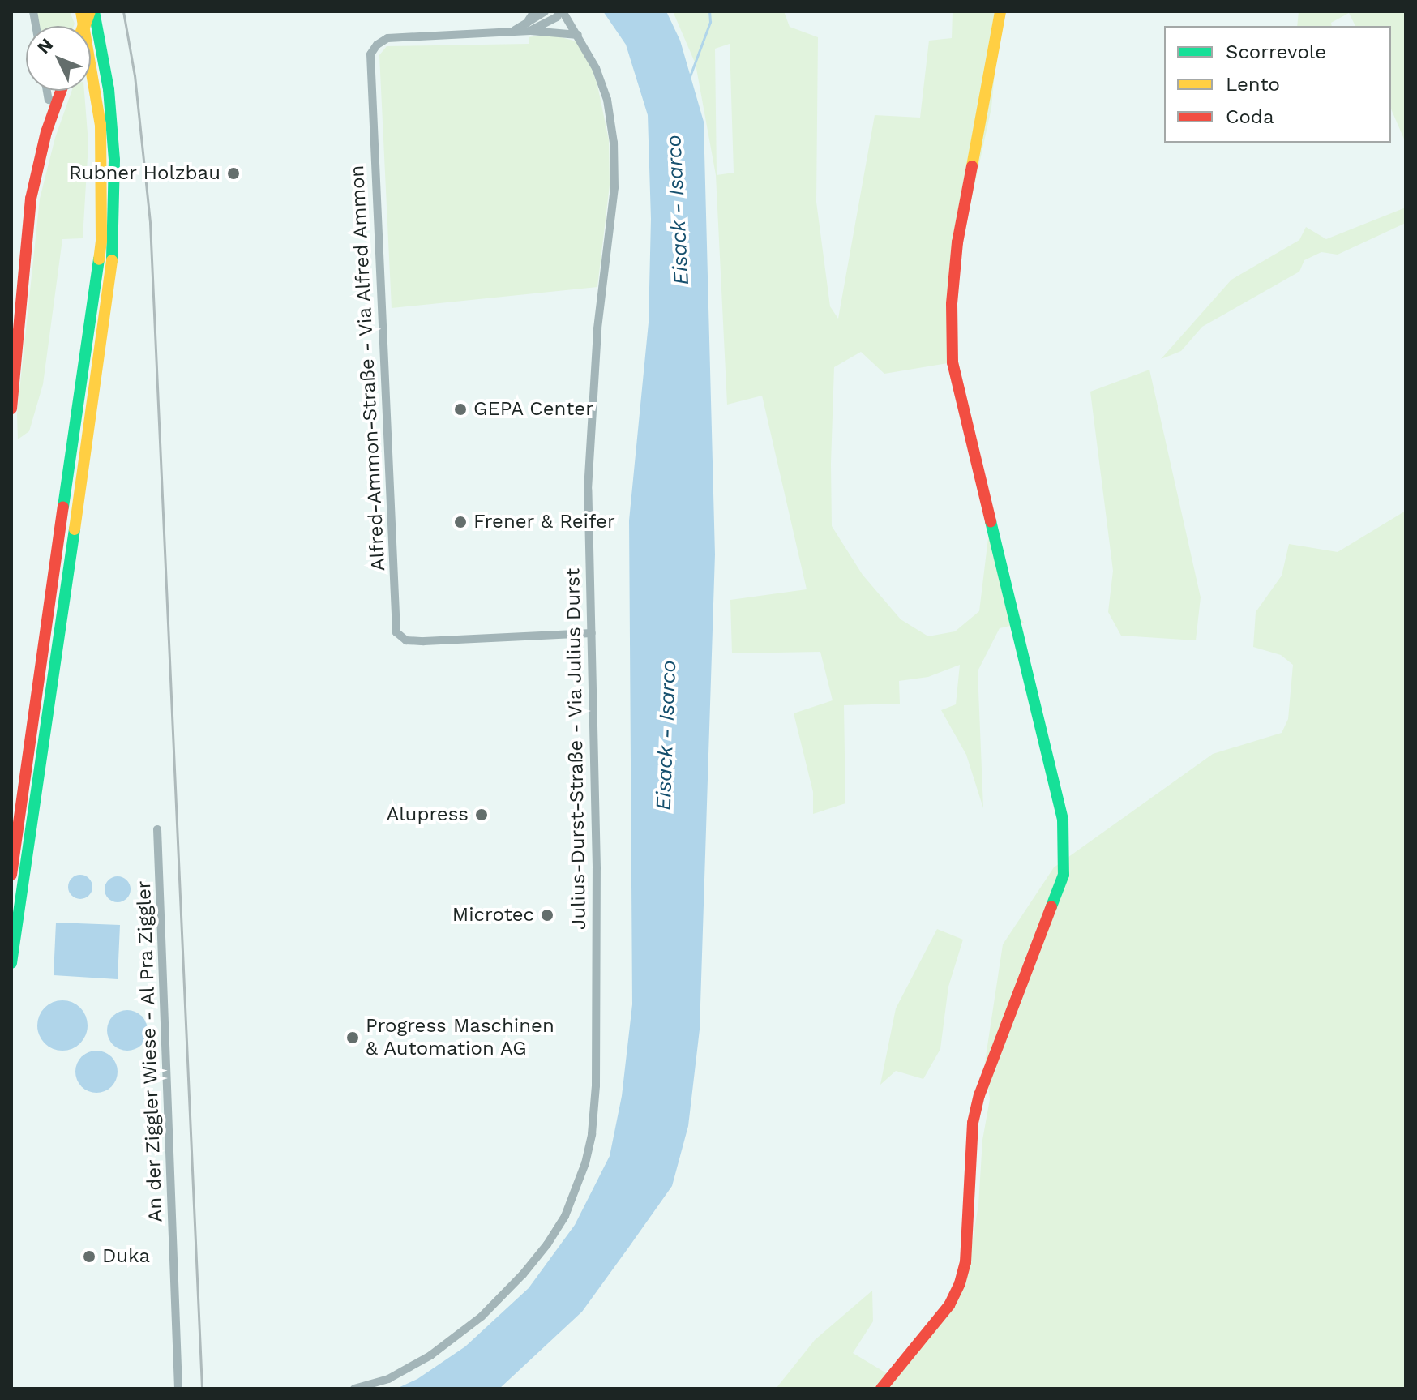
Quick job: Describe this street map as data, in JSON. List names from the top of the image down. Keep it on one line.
{"streets":{"street":["Alfred-Ammon-Straße - Via Alfred Ammon","Julius-Durst-Straße - Via Julius Durst","An der Ziggler Wiese - Al Pra Ziggler"]},"crossings":[["Alfred-Ammon-Straße - Via Alfred Ammon","Julius-Durst-Straße - Via Julius Durst"]],"water":["Eisack - Isarco"],"places":["Rubner Holzbau","GEPA Center","Frener & Reifer","Alupress","Microtec","Progress Maschinen & Automation AG","Duka"],"legend":["Scorrevole","Lento","Coda"],"north":"top left"}
